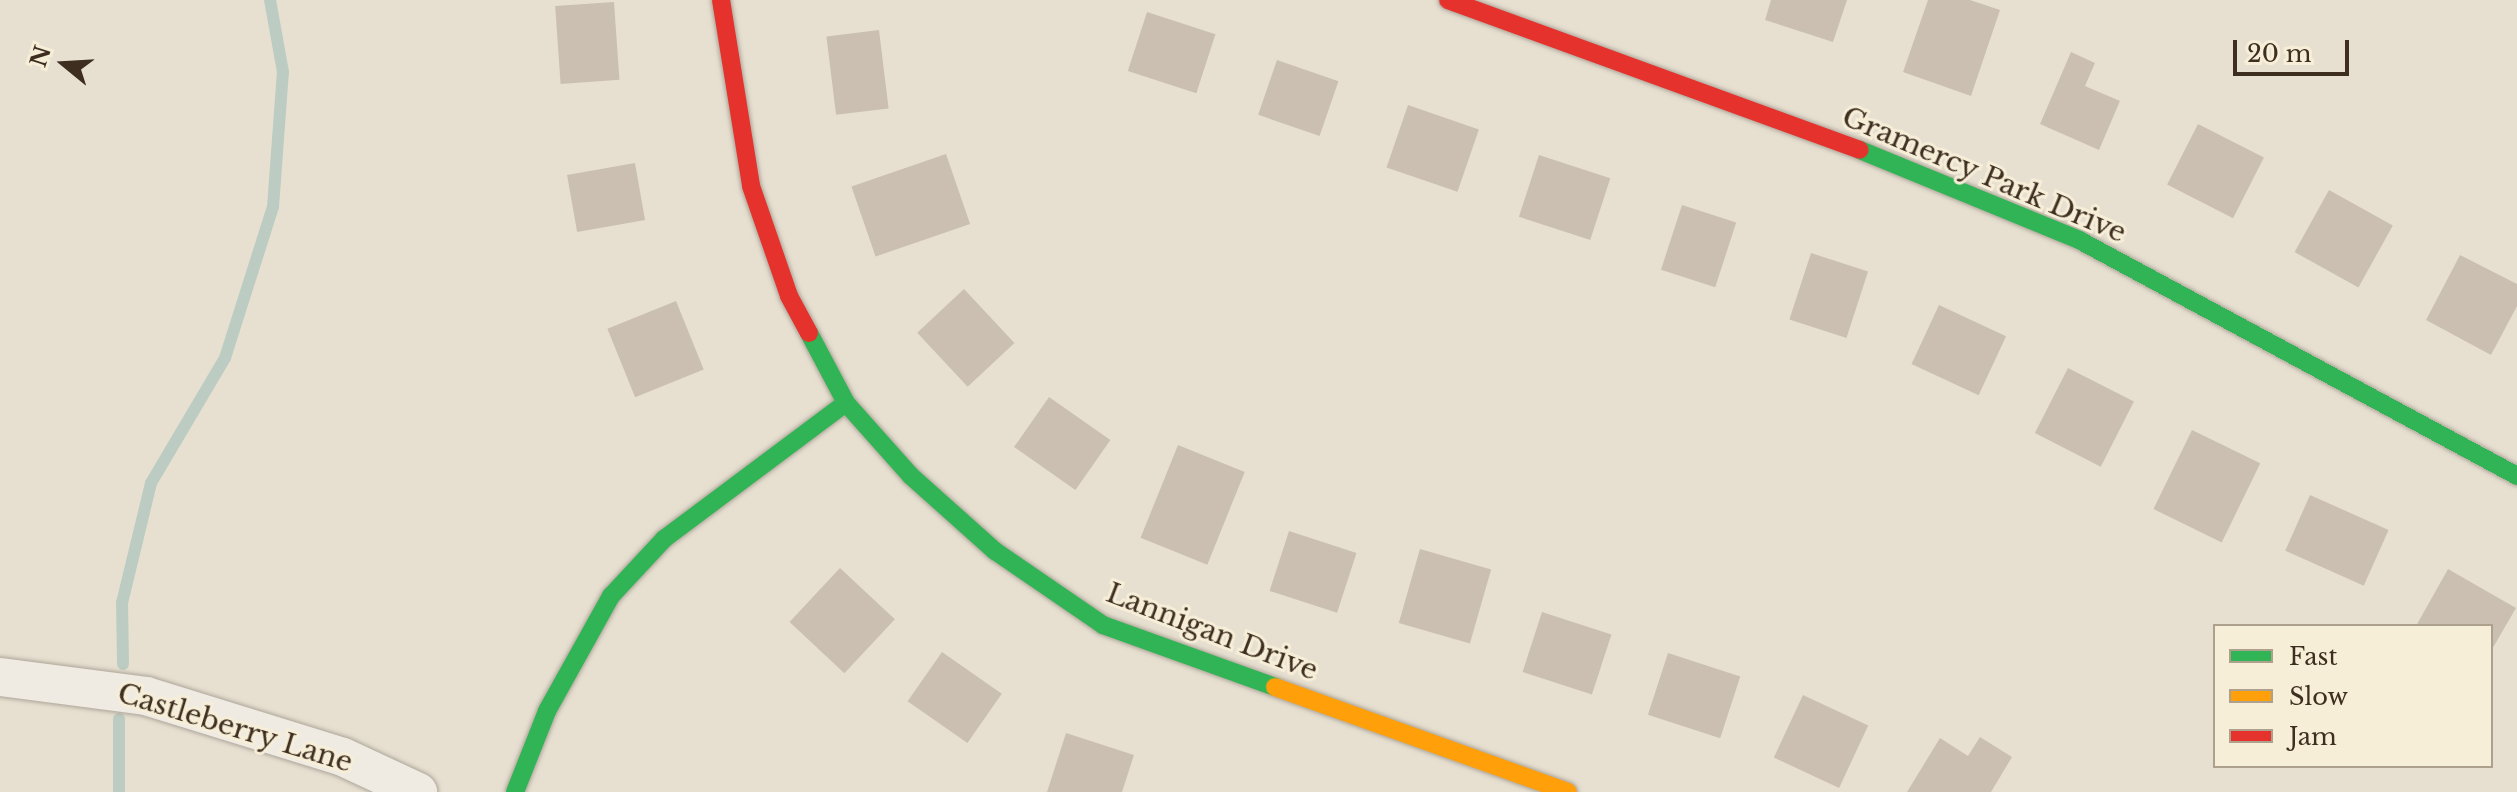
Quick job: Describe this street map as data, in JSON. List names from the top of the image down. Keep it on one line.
{"streets":{"street":["Gramercy Park Drive","Lannigan Drive","Castleberry Lane"]},"legend":["Fast","Slow","Jam"],"scale_bar":"20 m","north":"left"}
